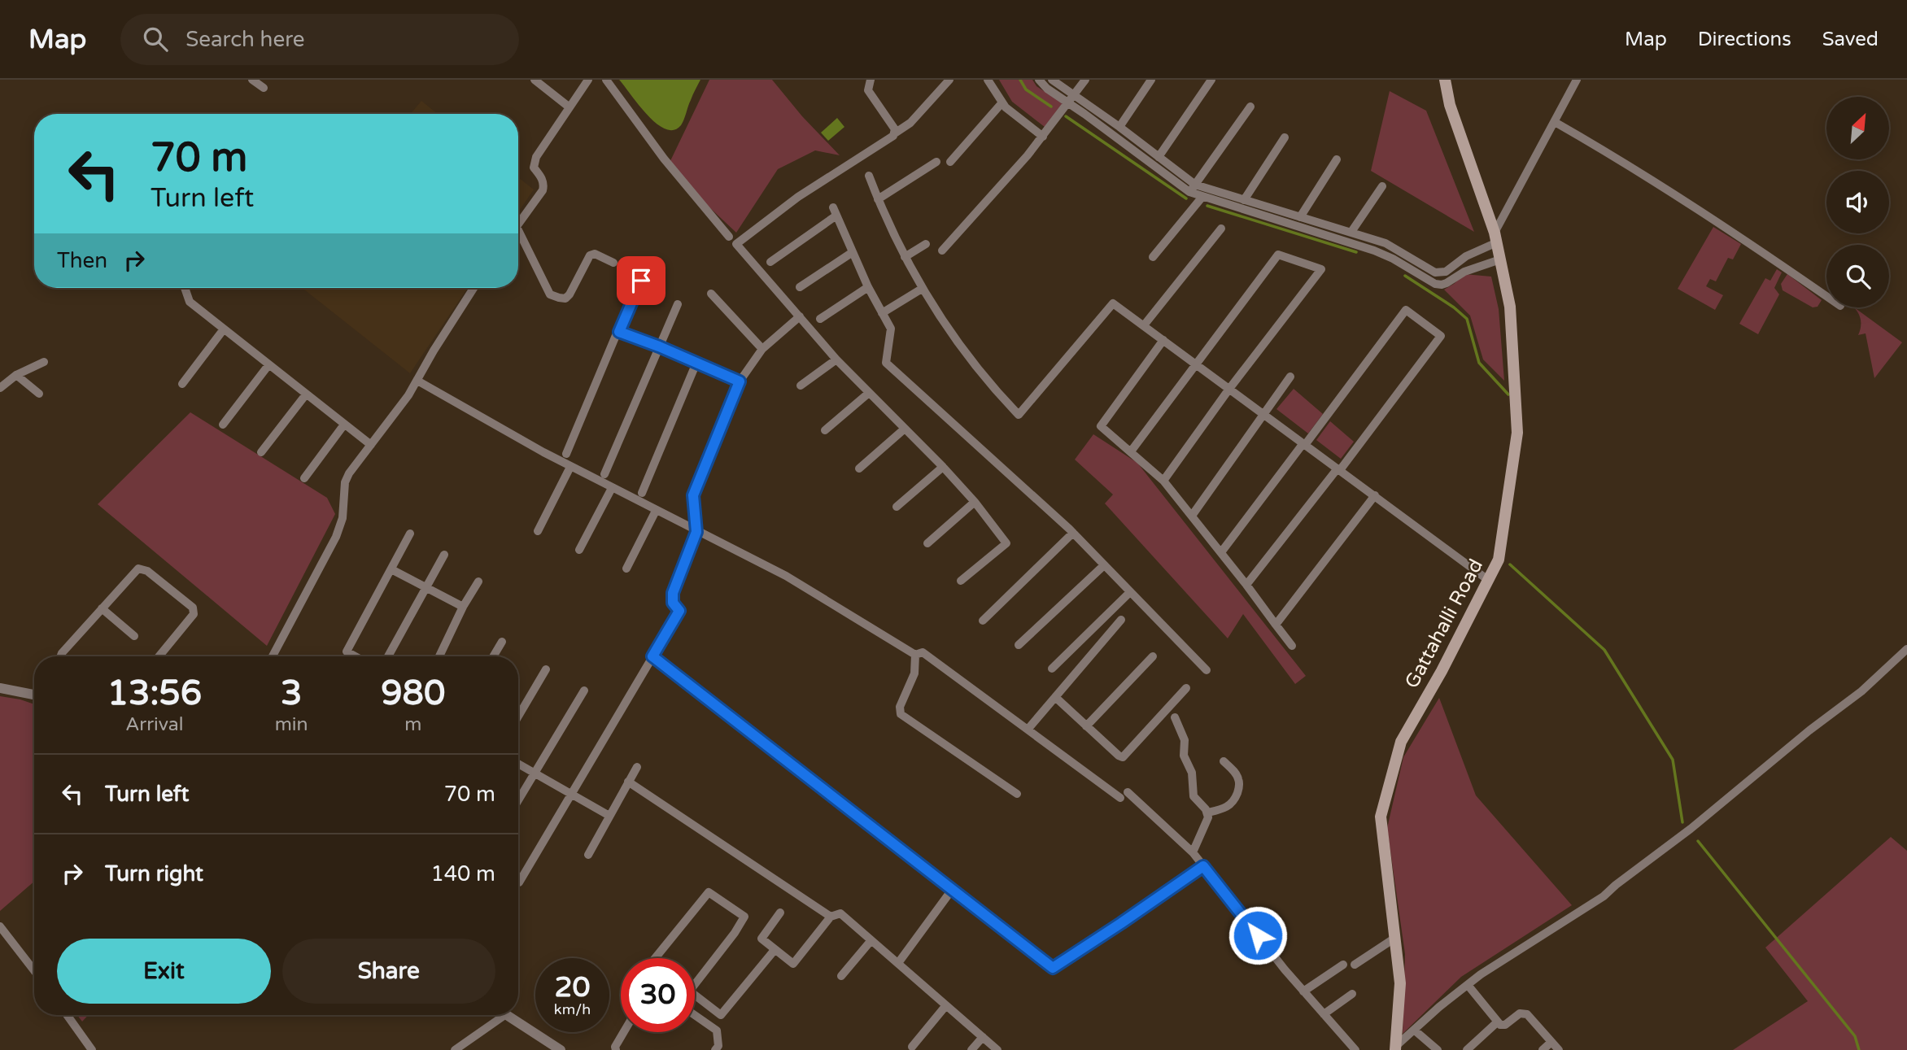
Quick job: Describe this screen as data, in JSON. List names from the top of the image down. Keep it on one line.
{"streets":{"main road":["Gattahalli Road"]},"north":"top right","page":{"header":"Map","search":"Search here","nav":["Map","Directions","Saved"],"turn":["70 m","Turn left"],"then":"Then","eta":["13:56","Arrival","3","min","980","m"],"list":[{"name":"Turn left","value":"70 m"},{"name":"Turn right","value":"140 m"}],"buttons":["Exit","Share"],"speed":"20 km/h","limit":"30"}}
